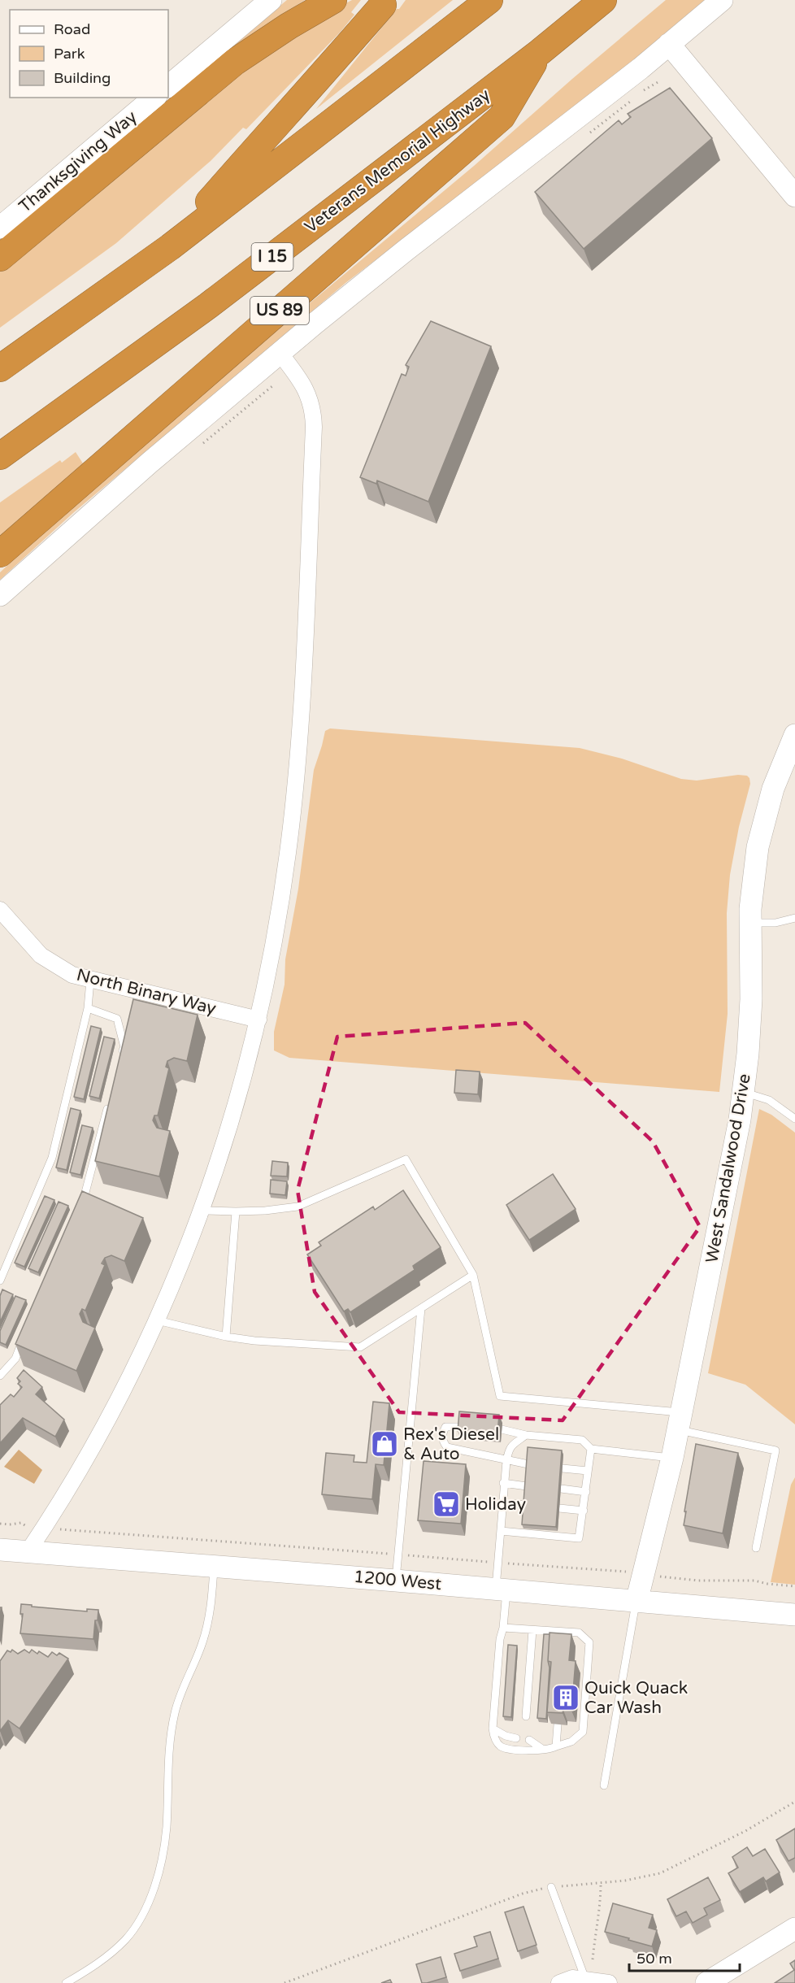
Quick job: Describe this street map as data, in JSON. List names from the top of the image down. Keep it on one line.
{"streets":{"highway":["Veterans Memorial Highway","I 15","US 89"],"main road":["Thanksgiving Way","West Sandalwood Drive","1200 West"],"street":["North Binary Way"]},"crossings":[["Veterans Memorial Highway","US 89"],["West Sandalwood Drive","1200 West"]],"places":{"shop":["Rex's Diesel & Auto"],"supermarket":["Holiday"],"building":["Quick Quack Car Wash"]},"legend":["Road","Park","Building"],"scale_bar":"50 m"}
